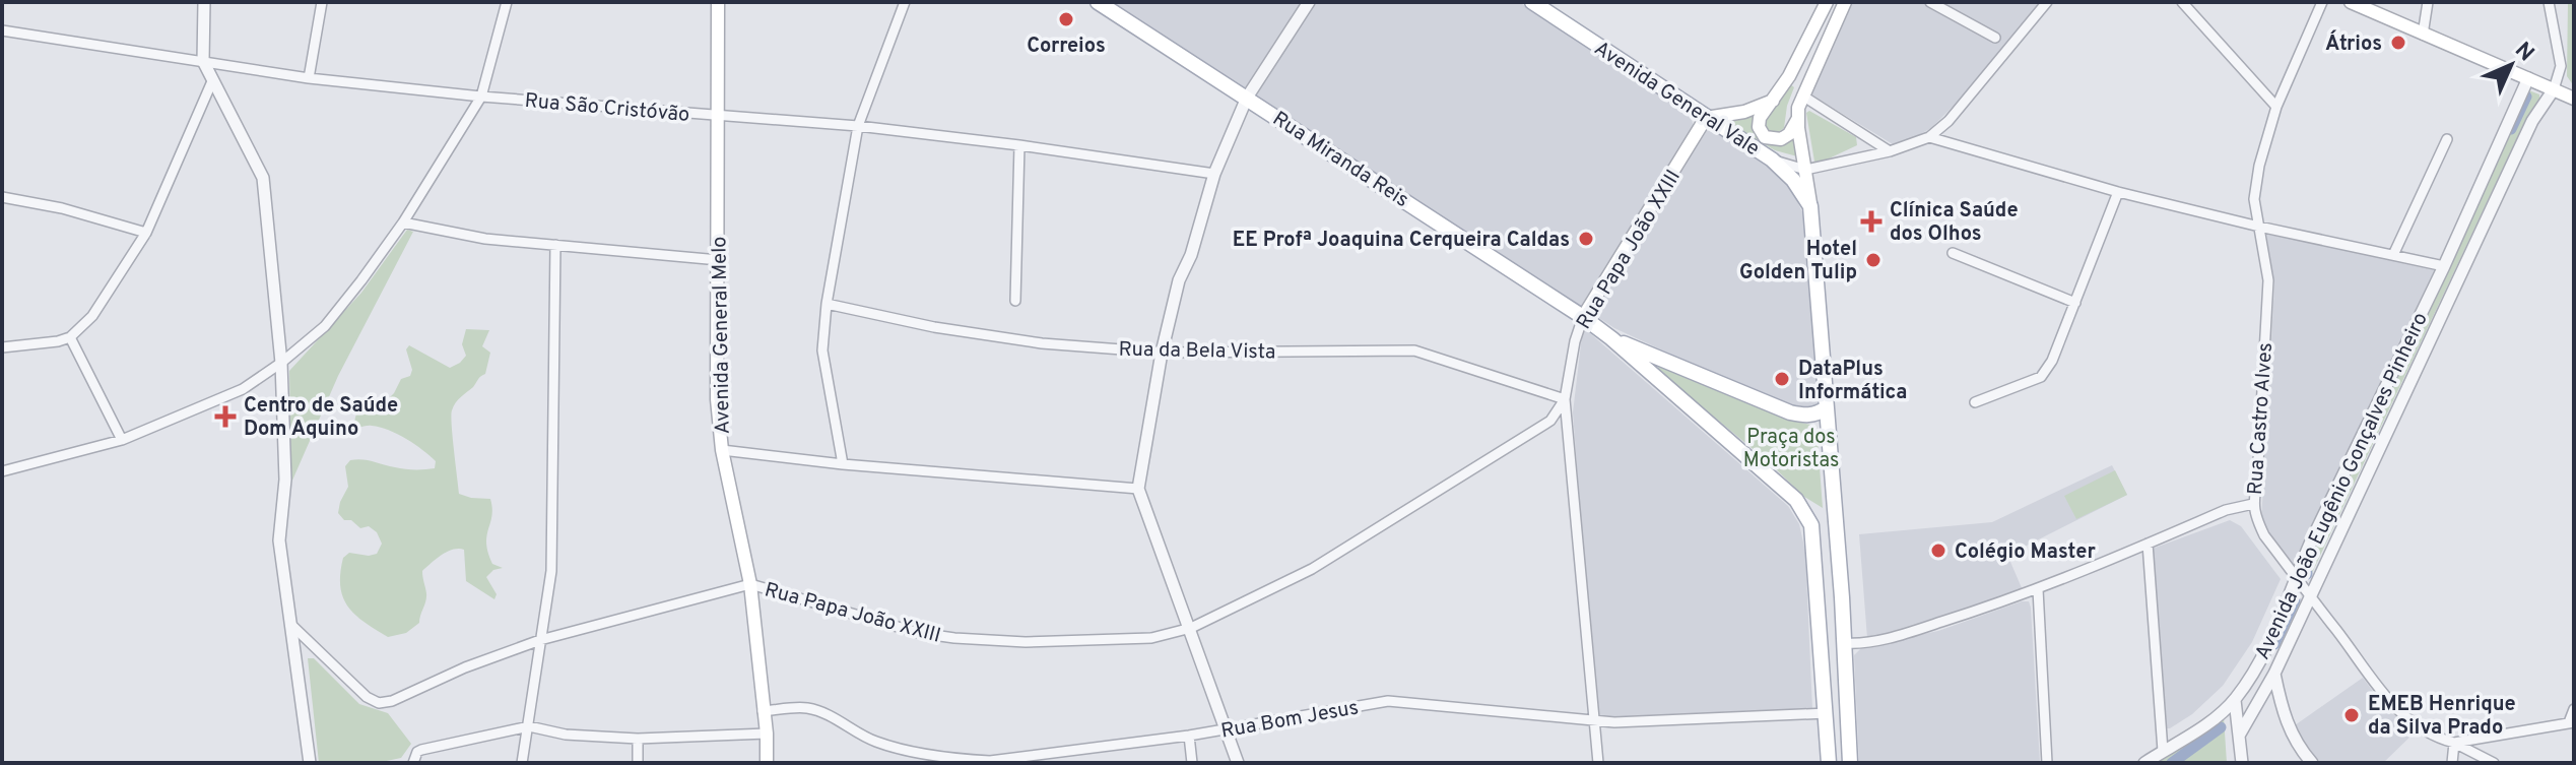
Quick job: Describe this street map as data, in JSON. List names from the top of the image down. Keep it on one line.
{"streets":{"main road":["Avenida General Vale","Rua Miranda Reis","Rua Papa João XXIII","Avenida General Melo"],"street":["Rua São Cristóvão","Rua da Bela Vista","Rua Castro Alves","Avenida João Eugênio Gonçalves Pinheiro","Rua Bom Jesus"]},"crossings":[["Avenida General Vale","Rua Papa João XXIII"],["Rua São Cristóvão","Avenida General Melo"],["Rua Miranda Reis","Rua Papa João XXIII"],["Rua Papa João XXIII","Avenida General Melo"],["Rua Papa João XXIII","Rua da Bela Vista"],["Avenida General Melo","Rua Bom Jesus"],["Rua Castro Alves","Avenida João Eugênio Gonçalves Pinheiro"]],"parks":["Praça dos Motoristas"],"places":{"other":["Correios","Átrios","EE Profª Joaquina Cerqueira Caldas","Hotel Golden Tulip","DataPlus Informática","Colégio Master","EMEB Henrique da Silva Prado"],"health":["Clínica Saúde dos Olhos","Centro de Saúde Dom Aquino"]},"north":"top right"}
